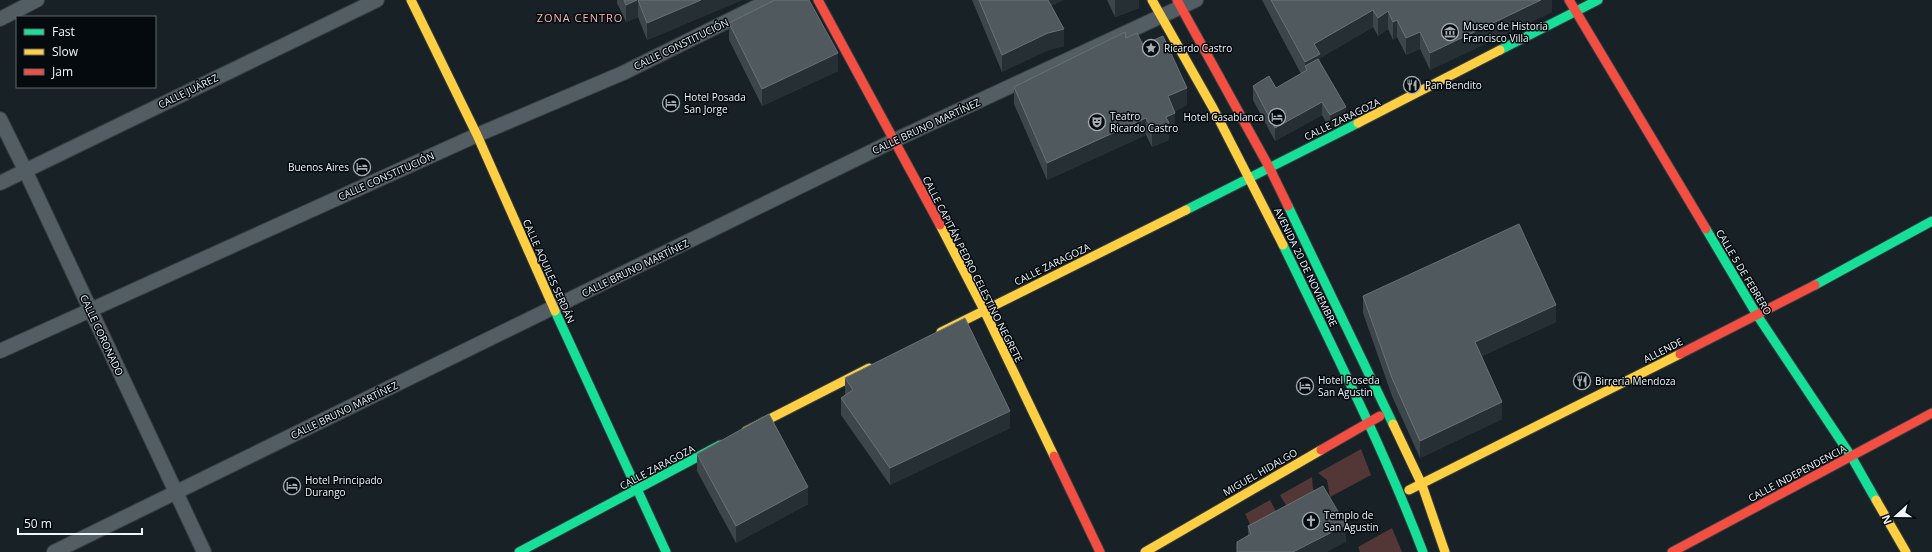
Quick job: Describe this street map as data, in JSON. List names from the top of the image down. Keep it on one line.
{"streets":{"street":["CALLE CONSTITUCIÓN","CALLE JUÁREZ","CALLE ZARAGOZA","CALLE BRUNO MARTÍNEZ","AVENIDA 20 DE NOVIEMBRE","CALLE CAPITÁN PEDRO CELESTINO NEGRETE","CALLE AQUILES SERDÁN","CALLE 5 DE FEBRERO","CALLE CORONADO","ALLENDE","MIGUEL HIDALGO","CALLE INDEPENDENCIA"]},"crossings":[["CALLE CONSTITUCIÓN","CALLE AQUILES SERDÁN"],["CALLE CONSTITUCIÓN","CALLE CORONADO"],["CALLE JUÁREZ","CALLE CORONADO"],["CALLE ZARAGOZA","AVENIDA 20 DE NOVIEMBRE"],["CALLE ZARAGOZA","CALLE CAPITÁN PEDRO CELESTINO NEGRETE"],["CALLE ZARAGOZA","CALLE AQUILES SERDÁN"],["CALLE ZARAGOZA","CALLE 5 DE FEBRERO"],["CALLE BRUNO MARTÍNEZ","AVENIDA 20 DE NOVIEMBRE"],["CALLE BRUNO MARTÍNEZ","CALLE CAPITÁN PEDRO CELESTINO NEGRETE"],["CALLE BRUNO MARTÍNEZ","CALLE AQUILES SERDÁN"],["CALLE BRUNO MARTÍNEZ","CALLE CORONADO"],["AVENIDA 20 DE NOVIEMBRE","ALLENDE"],["AVENIDA 20 DE NOVIEMBRE","MIGUEL HIDALGO"],["CALLE 5 DE FEBRERO","ALLENDE"],["CALLE 5 DE FEBRERO","CALLE INDEPENDENCIA"]],"districts":["ZONA CENTRO"],"places":{"museum":["Museo de Historia Francisco Villa"],"place":["Ricardo Castro"],"restaurant":["Pan Bendito","Birreria Mendoza"],"hotel":["Hotel Posada San Jorge","Hotel Casablanca","Buenos Aires","Hotel Poseda San Agustin","Hotel Principado Durango"],"theatre":["Teatro Ricardo Castro"],"church":["Templo de San Agustin"]},"legend":["Fast","Slow","Jam"],"scale_bar":"50 m","north":"left"}
